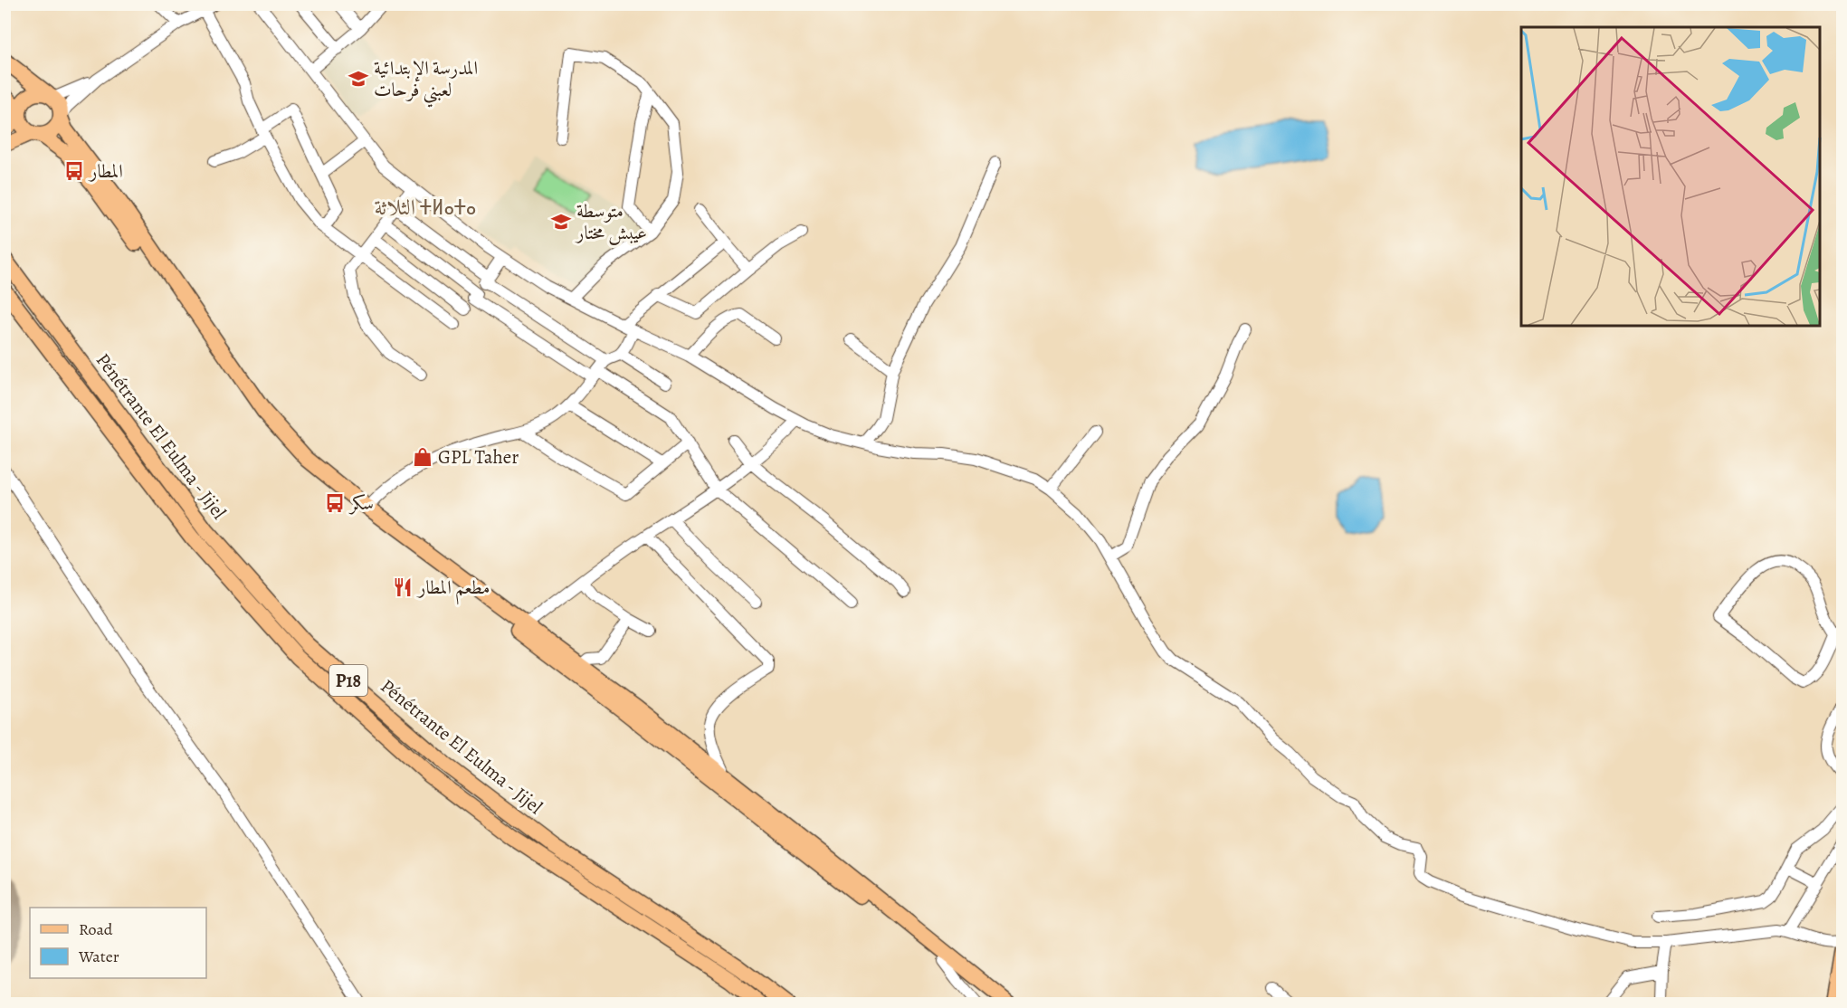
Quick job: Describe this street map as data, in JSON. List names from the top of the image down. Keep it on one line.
{"streets":{"highway":["Pénétrante El Eulma - Jijel","P18"]},"districts":["الثلاثة ⵜⵍⴰⵜⴰ"],"places":{"school or university":["المدرسة الإبتدائية لعبني فرحات","متوسطة عيبش مختار"],"bus stop":["المطار","سكر"],"shop":["GPL Taher"],"restaurant":["مطعم المطار"]},"legend":["Road","Water"]}
